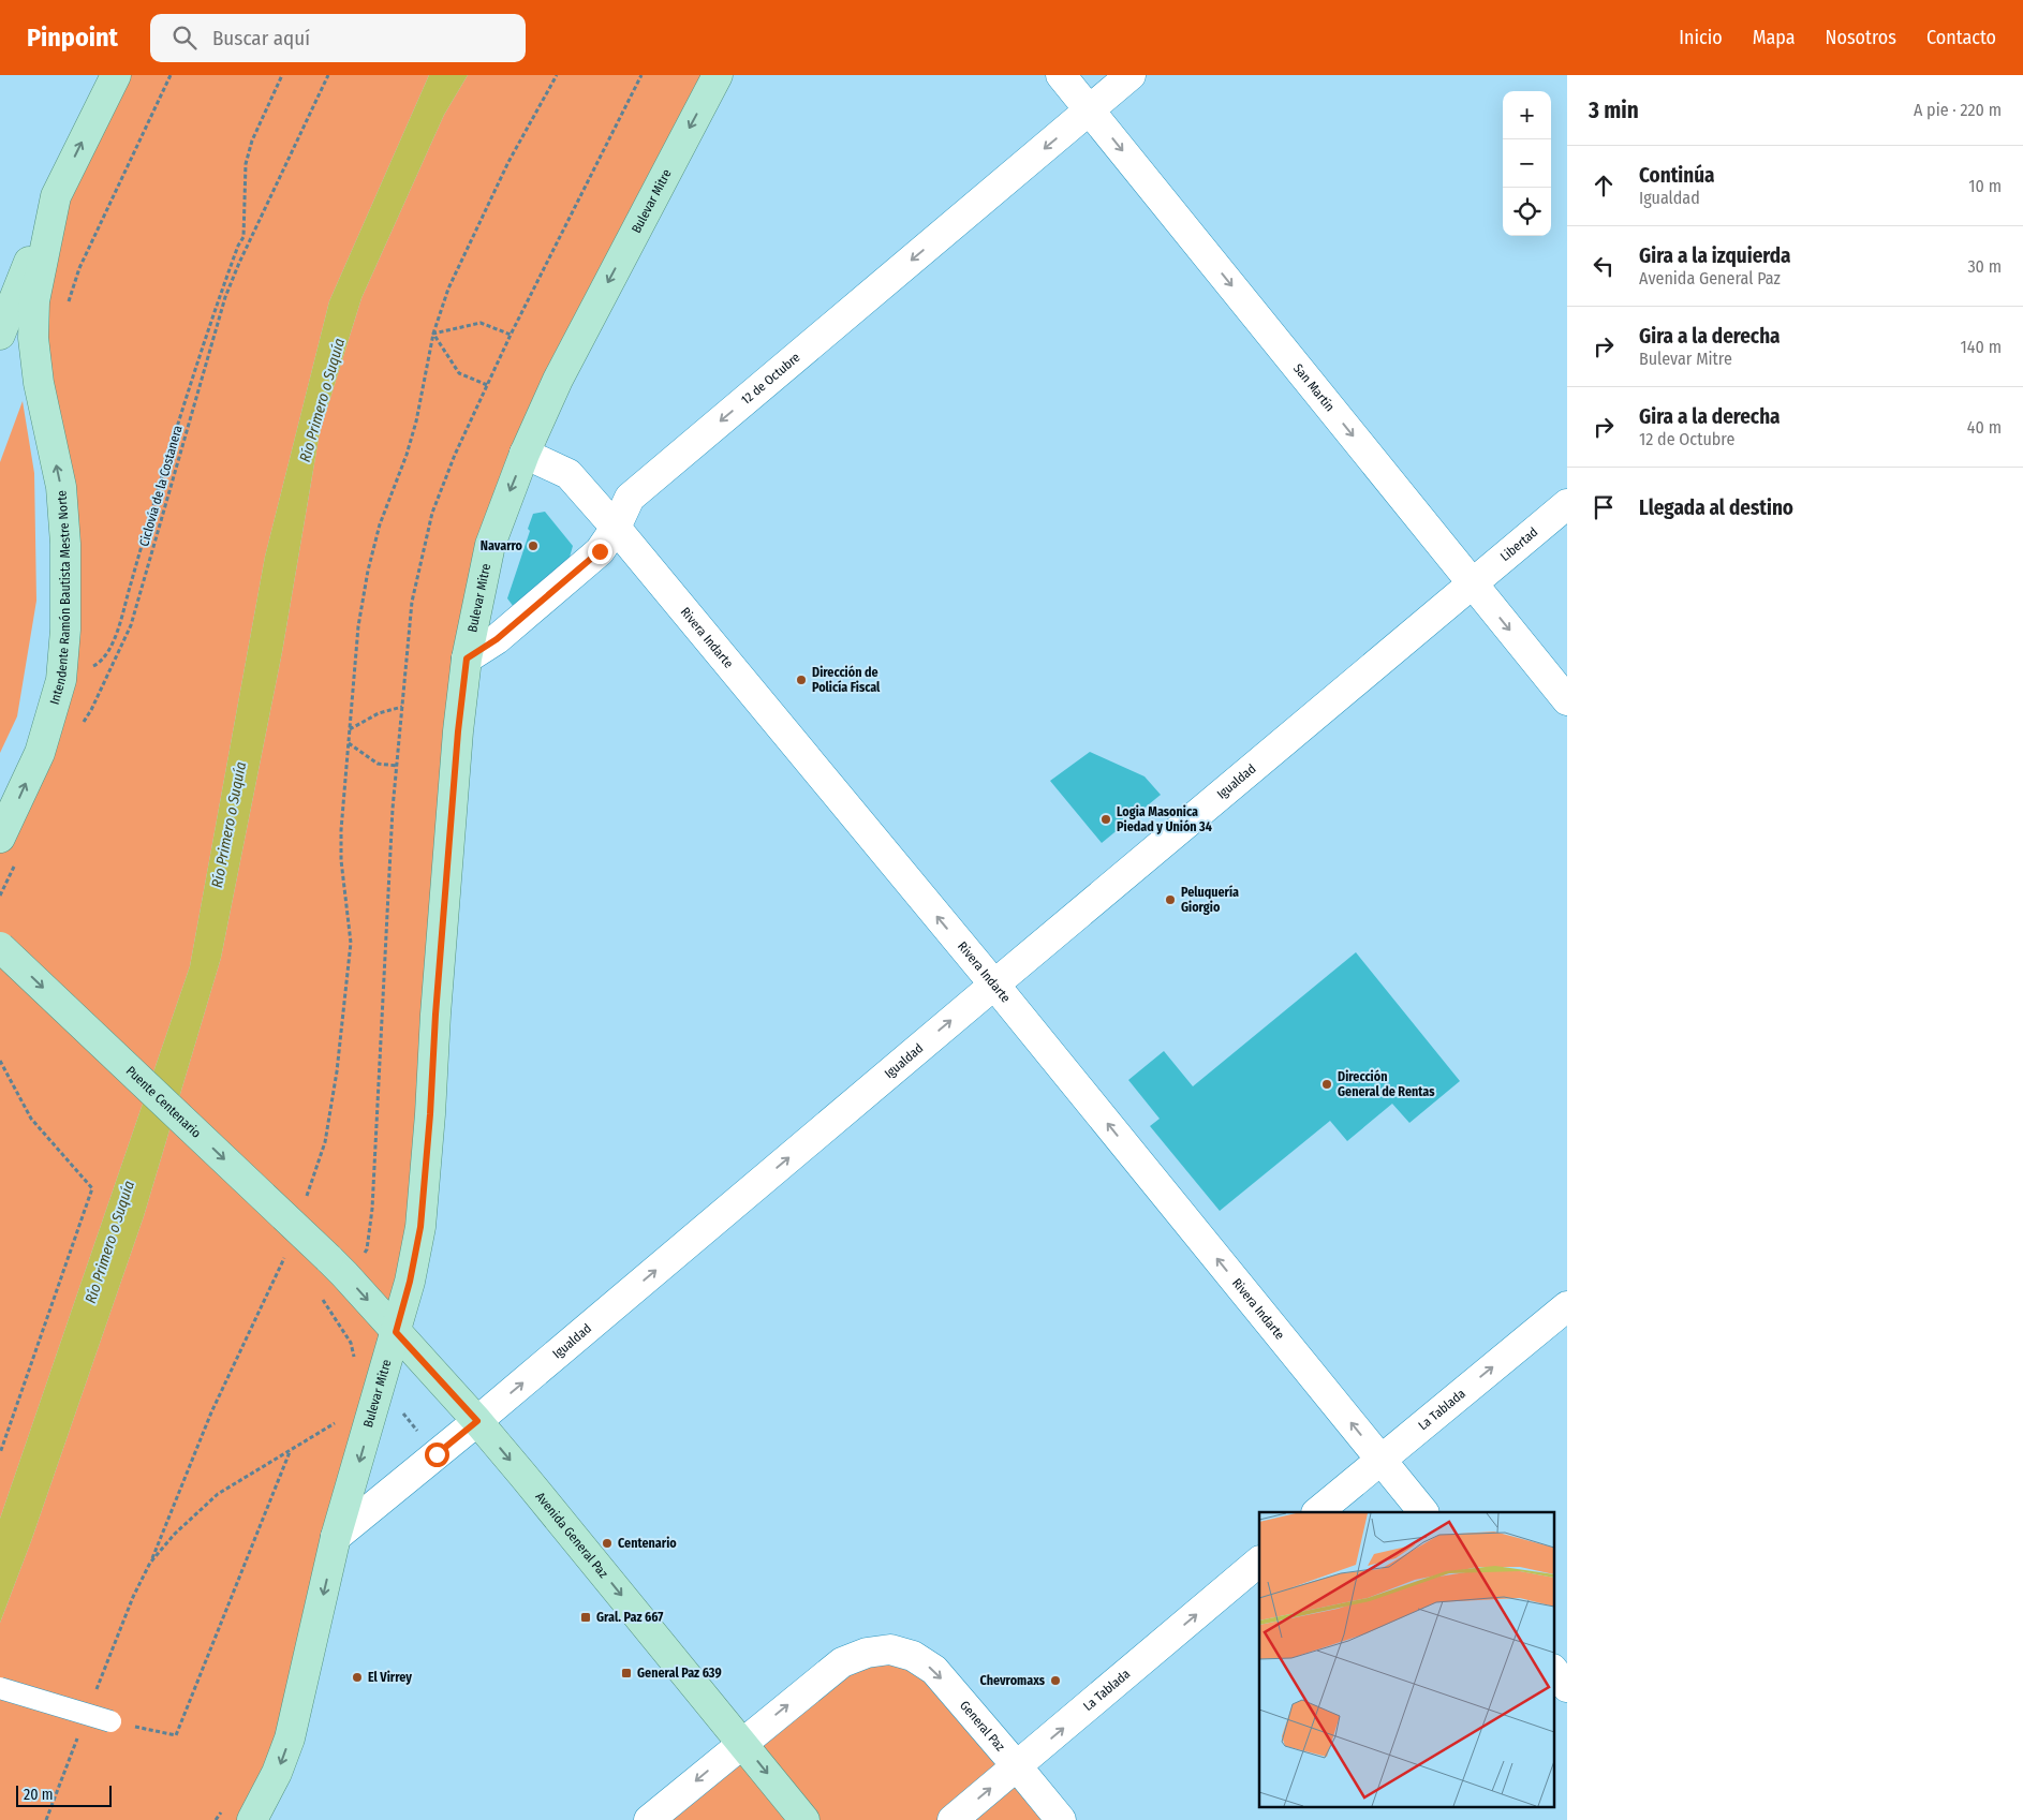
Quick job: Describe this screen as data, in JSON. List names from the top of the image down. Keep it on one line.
{"streets":{"main road":["Bulevar Mitre","Intendente Ramón Bautista Mestre Norte","Puente Centenario","Avenida General Paz"],"street":["12 de Octubre","San Martín","Libertad","Rivera Indarte","Igualdad","La Tablada","General Paz"],"path":["Ciclovía de la Costanera"]},"crossings":[["Bulevar Mitre","12 de Octubre"],["Bulevar Mitre","Rivera Indarte"],["Bulevar Mitre","Igualdad"],["Bulevar Mitre","Avenida General Paz"],["12 de Octubre","San Martín"],["12 de Octubre","Rivera Indarte"],["San Martín","Libertad"],["San Martín","Igualdad"],["Libertad","Igualdad"],["Rivera Indarte","Igualdad"],["Rivera Indarte","La Tablada"],["Igualdad","Avenida General Paz"],["Puente Centenario","Avenida General Paz"],["La Tablada","General Paz"],["Avenida General Paz","General Paz"]],"one_way":["Bulevar Mitre","12 de Octubre","San Martín","Intendente Ramón Bautista Mestre Norte","Rivera Indarte","Igualdad","Puente Centenario","La Tablada","Avenida General Paz"],"water":["Río Primero o Suquía"],"places":{"other":["Navarro","Dirección de Policía Fiscal","Logia Masonica Piedad y Unión 34","Peluquería Giorgio","Dirección General de Rentas","Centenario","El Virrey","Chevromaxs"],"transit":["Gral. Paz 667","General Paz 639"]},"scale_bar":"20 m","page":{"header":"Pinpoint","search":"Buscar aquí","nav":["Inicio","Mapa","Nosotros","Contacto"],"heading":["3 min","A pie · 220 m"],"map_buttons":["+","−"],"list":[["Continúa","Igualdad","10 m"],["Gira a la izquierda","Avenida General Paz","30 m"],["Gira a la derecha","Bulevar Mitre","140 m"],["Gira a la derecha","12 de Octubre","40 m"],"Llegada al destino"],"scale":"20 m"}}
